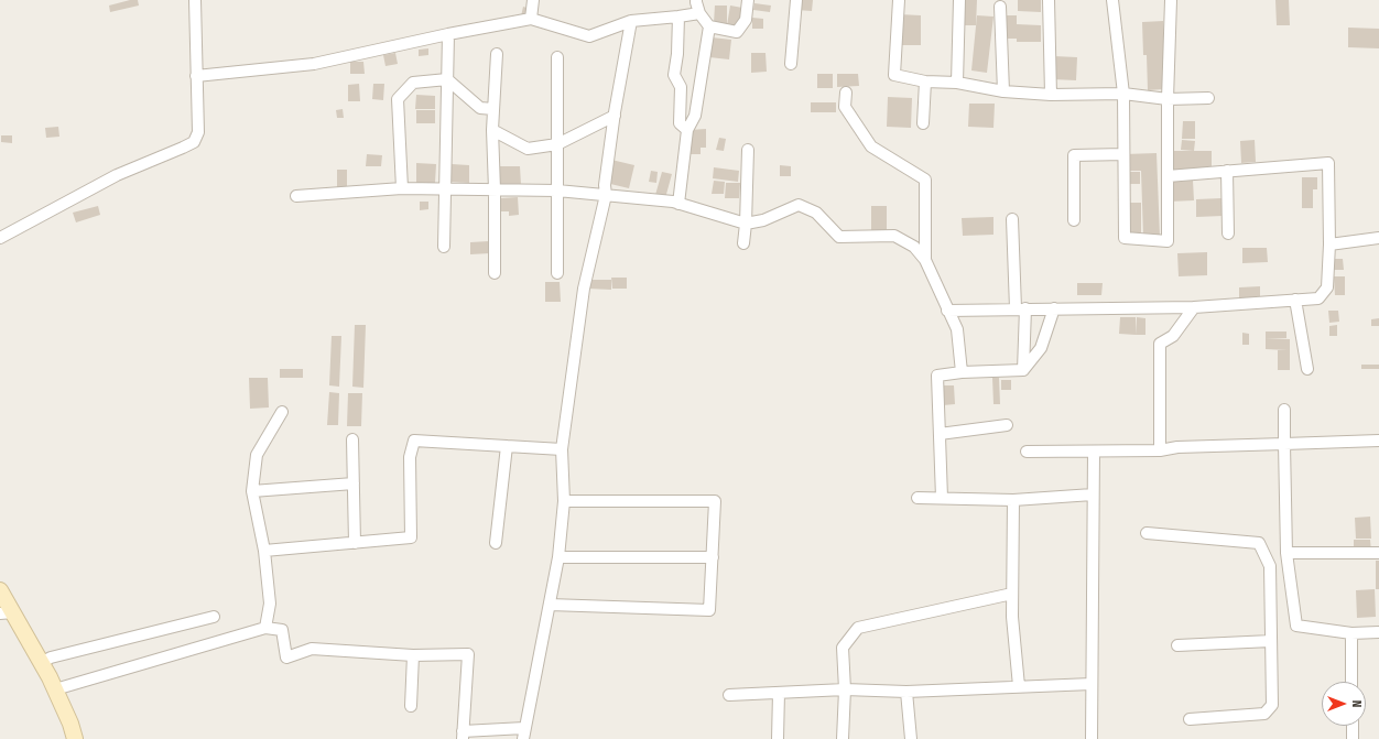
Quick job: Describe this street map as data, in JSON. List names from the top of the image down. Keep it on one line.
{"north":"right"}
